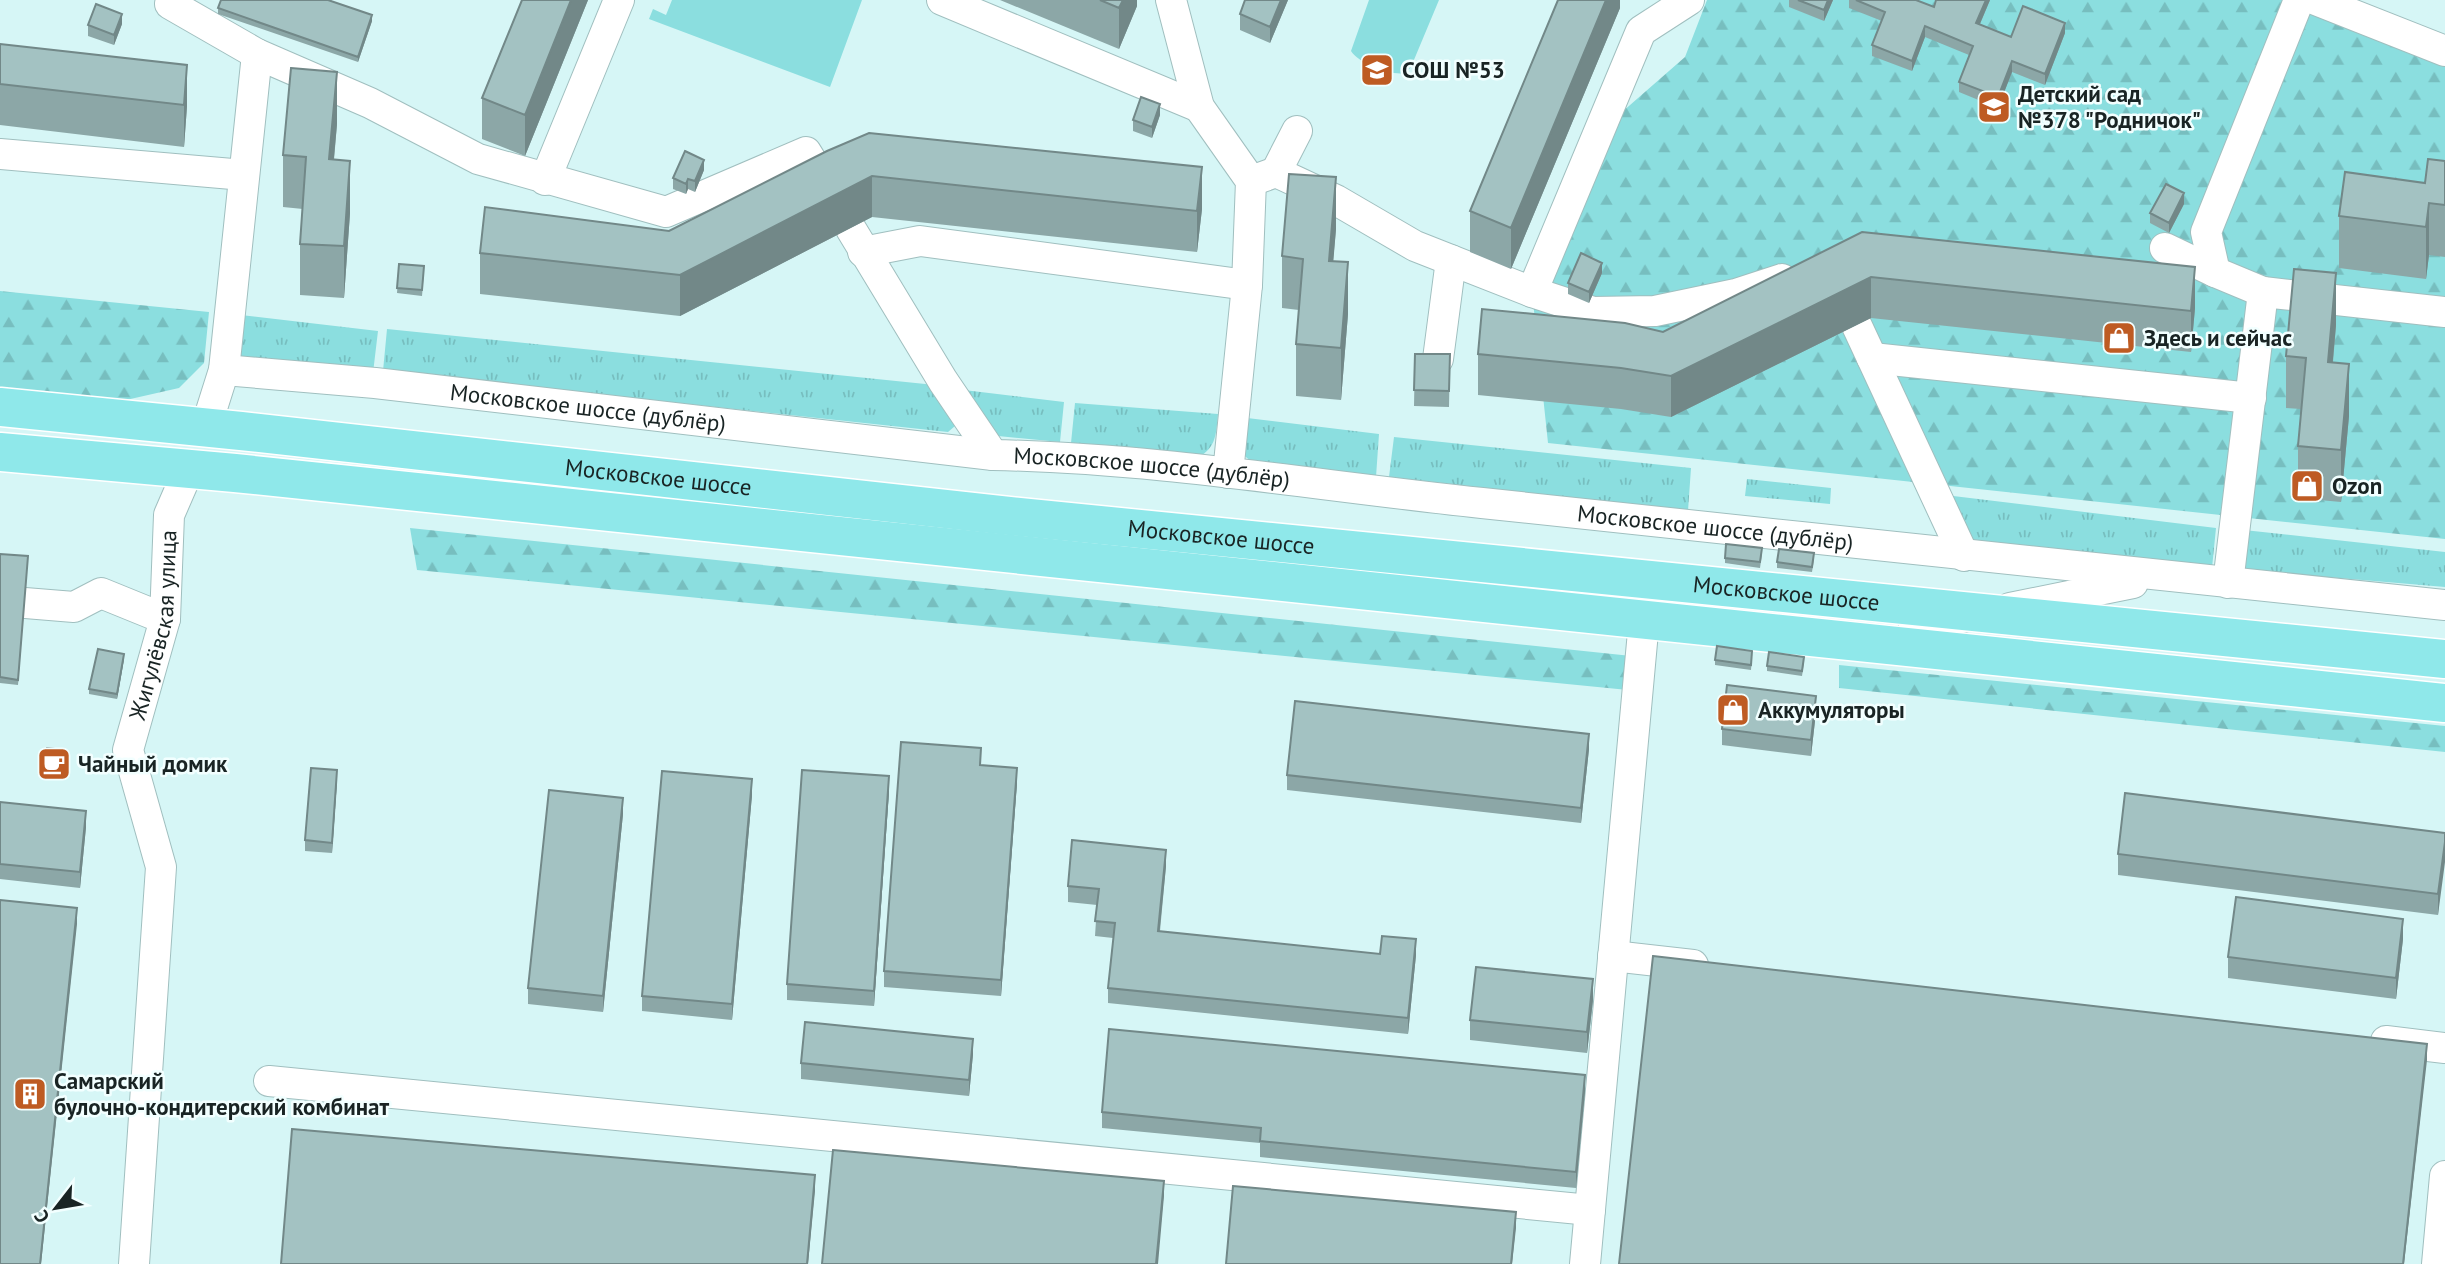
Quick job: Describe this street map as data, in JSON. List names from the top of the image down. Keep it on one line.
{"streets":{"main road":["Московское шоссе"],"street":["Московское шоссе (дублёр)","Жигулёвская улица"]},"crossings":[["Московское шоссе (дублёр)","Московское шоссе"],["Московское шоссе","Жигулёвская улица"]],"places":{"school or university":["СОШ №53","Детский сад №378 \"Родничок\""],"shop":["Здесь и сейчас","Ozon","Аккумуляторы"],"cafe":["Чайный домик"],"building":["Самарский булочно-кондитерский комбинат"]},"north":"bottom left"}
